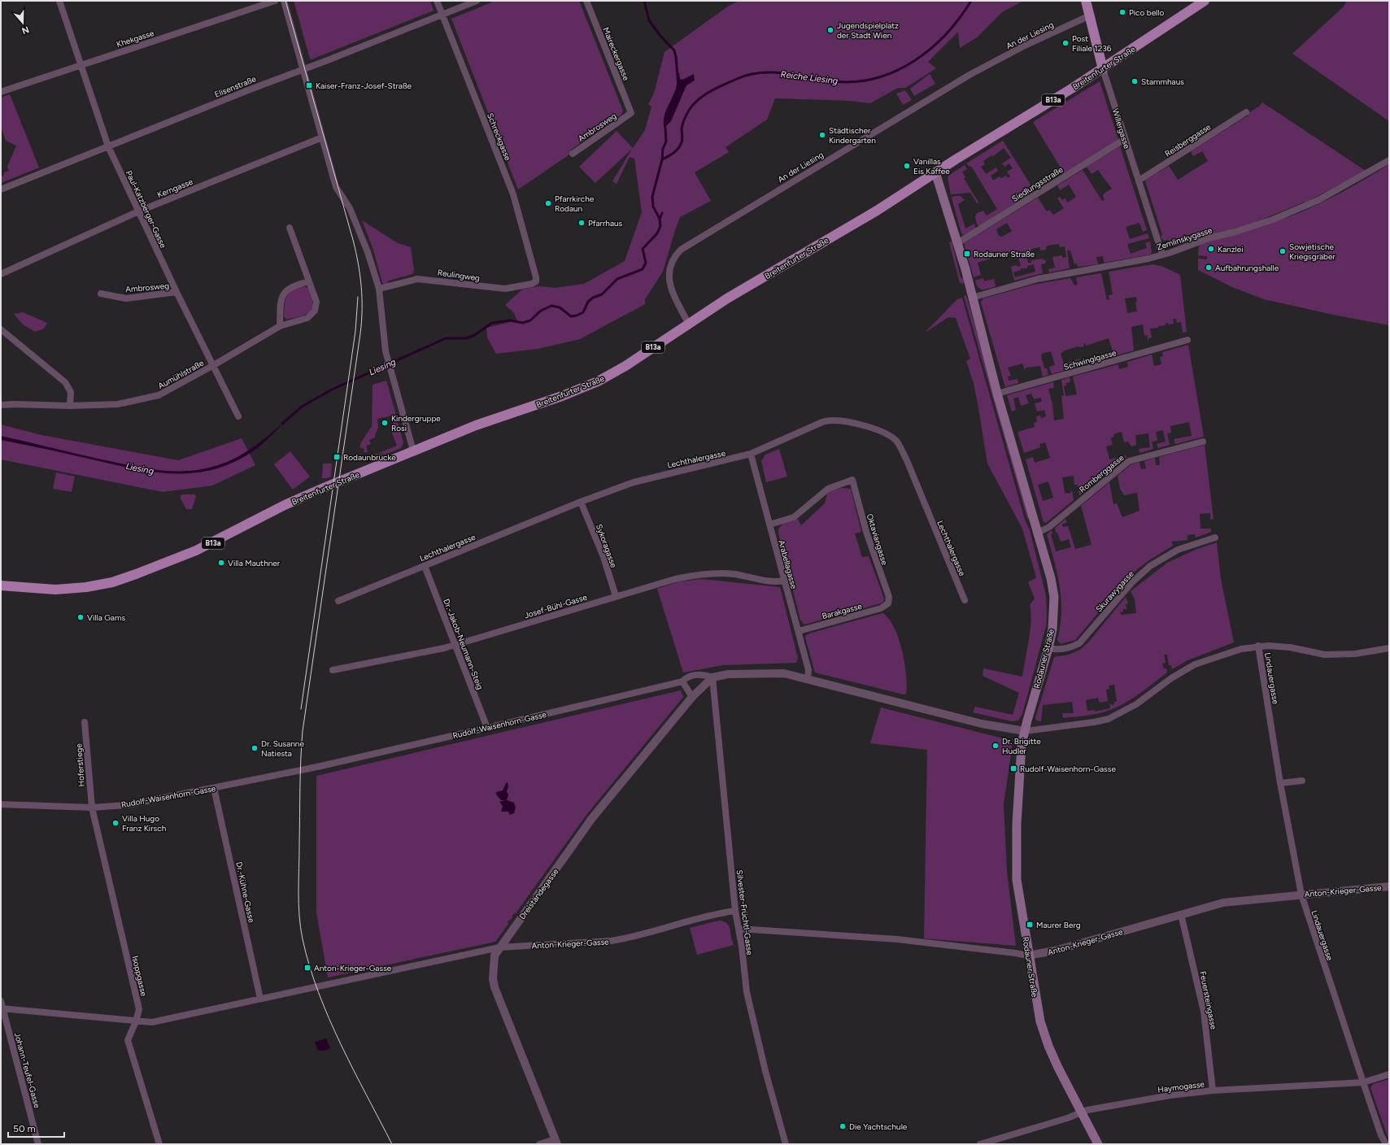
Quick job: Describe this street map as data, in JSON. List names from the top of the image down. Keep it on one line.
{"streets":{"main road":["Breitenfurter Straße","B13a","Willergasse","Rodauner Straße"],"street":["An der Liesing","Khekgasse","Maireckergasse","Elisenstraße","Ambrosweg","Schreckgasse","Reisberggasse","Siedlungsstraße","Kerngasse","Paul-Katzberger-Gasse","Zemlinskygasse","Reulingweg","Schwinglgasse","Aumühlstraße","Lechthalergasse","Romberggasse","Oktaviangasse","Sykoragasse","Arabellagasse","Skurawygasse","Josef-Bühl-Gasse","Barakgasse","Dr.-Jakob-Neumann-Steig","Lindauergasse","Rudolf-Waisenhorn-Gasse","Hoferstiege","Anton-Krieger-Gasse","Dr.-Kühne-Gasse","Dreiständegasse","Silvester-Früchtl-Gasse","Isoppgasse","Feuersteingasse","Johann-Teufel-Gasse","Haymogasse"]},"crossings":[["An der Liesing","Breitenfurter Straße"],["An der Liesing","Willergasse"],["Khekgasse","Paul-Katzberger-Gasse"],["Maireckergasse","Ambrosweg"],["Breitenfurter Straße","Willergasse"],["Breitenfurter Straße","Rodauner Straße"],["Elisenstraße","Schreckgasse"],["Elisenstraße","Paul-Katzberger-Gasse"],["Ambrosweg","Paul-Katzberger-Gasse"],["Willergasse","Reisberggasse"],["Willergasse","Siedlungsstraße"],["Willergasse","Zemlinskygasse"],["Schreckgasse","Reulingweg"],["Siedlungsstraße","Rodauner Straße"],["Kerngasse","Paul-Katzberger-Gasse"],["Paul-Katzberger-Gasse","Aumühlstraße"],["Zemlinskygasse","Rodauner Straße"],["Schwinglgasse","Rodauner Straße"],["Lechthalergasse","Sykoragasse"],["Lechthalergasse","Arabellagasse"],["Lechthalergasse","Dr.-Jakob-Neumann-Steig"],["Romberggasse","Rodauner Straße"],["Oktaviangasse","Arabellagasse"],["Oktaviangasse","Barakgasse"],["Sykoragasse","Josef-Bühl-Gasse"],["Arabellagasse","Josef-Bühl-Gasse"],["Arabellagasse","Barakgasse"],["Arabellagasse","Rudolf-Waisenhorn-Gasse"],["Skurawygasse","Rodauner Straße"],["Josef-Bühl-Gasse","Dr.-Jakob-Neumann-Steig"],["Dr.-Jakob-Neumann-Steig","Rudolf-Waisenhorn-Gasse"],["Rodauner Straße","Rudolf-Waisenhorn-Gasse"],["Rodauner Straße","Anton-Krieger-Gasse"],["Rodauner Straße","Haymogasse"],["Lindauergasse","Rudolf-Waisenhorn-Gasse"],["Lindauergasse","Anton-Krieger-Gasse"],["Lindauergasse","Haymogasse"],["Rudolf-Waisenhorn-Gasse","Hoferstiege"],["Rudolf-Waisenhorn-Gasse","Dr.-Kühne-Gasse"],["Rudolf-Waisenhorn-Gasse","Dreiständegasse"],["Rudolf-Waisenhorn-Gasse","Silvester-Früchtl-Gasse"],["Rudolf-Waisenhorn-Gasse","Isoppgasse"],["Hoferstiege","Isoppgasse"],["Anton-Krieger-Gasse","Dr.-Kühne-Gasse"],["Anton-Krieger-Gasse","Dreiständegasse"],["Anton-Krieger-Gasse","Silvester-Früchtl-Gasse"],["Anton-Krieger-Gasse","Isoppgasse"],["Anton-Krieger-Gasse","Feuersteingasse"],["Anton-Krieger-Gasse","Johann-Teufel-Gasse"],["Dreiständegasse","Silvester-Früchtl-Gasse"],["Feuersteingasse","Haymogasse"]],"water":["Reiche Liesing","Liesing"],"places":{"other":["Pico bello","Jugendspielplatz der Stadt Wien","Post Filiale 1236","Stammhaus","Städtischer Kindergarten","Vanillas Eis Kaffee","Pfarrkirche Rodaun","Pfarrhaus","Kanzlei","Sowjetische Kriegsgräber","Aufbahrungshalle","Kindergruppe Rosi","Villa Mauthner","Villa Gams","Dr. Brigitte Hudler","Dr. Susanne Natiesta","Villa Hugo Franz Kirsch","Die Yachtschule"],"transit":["Kaiser-Franz-Josef-Straße","Rodauner Straße","Rodaunbrücke","Rudolf-Waisenhorn-Gasse","Maurer Berg","Anton-Krieger-Gasse"]},"scale_bar":"50 m","north":"bottom"}
